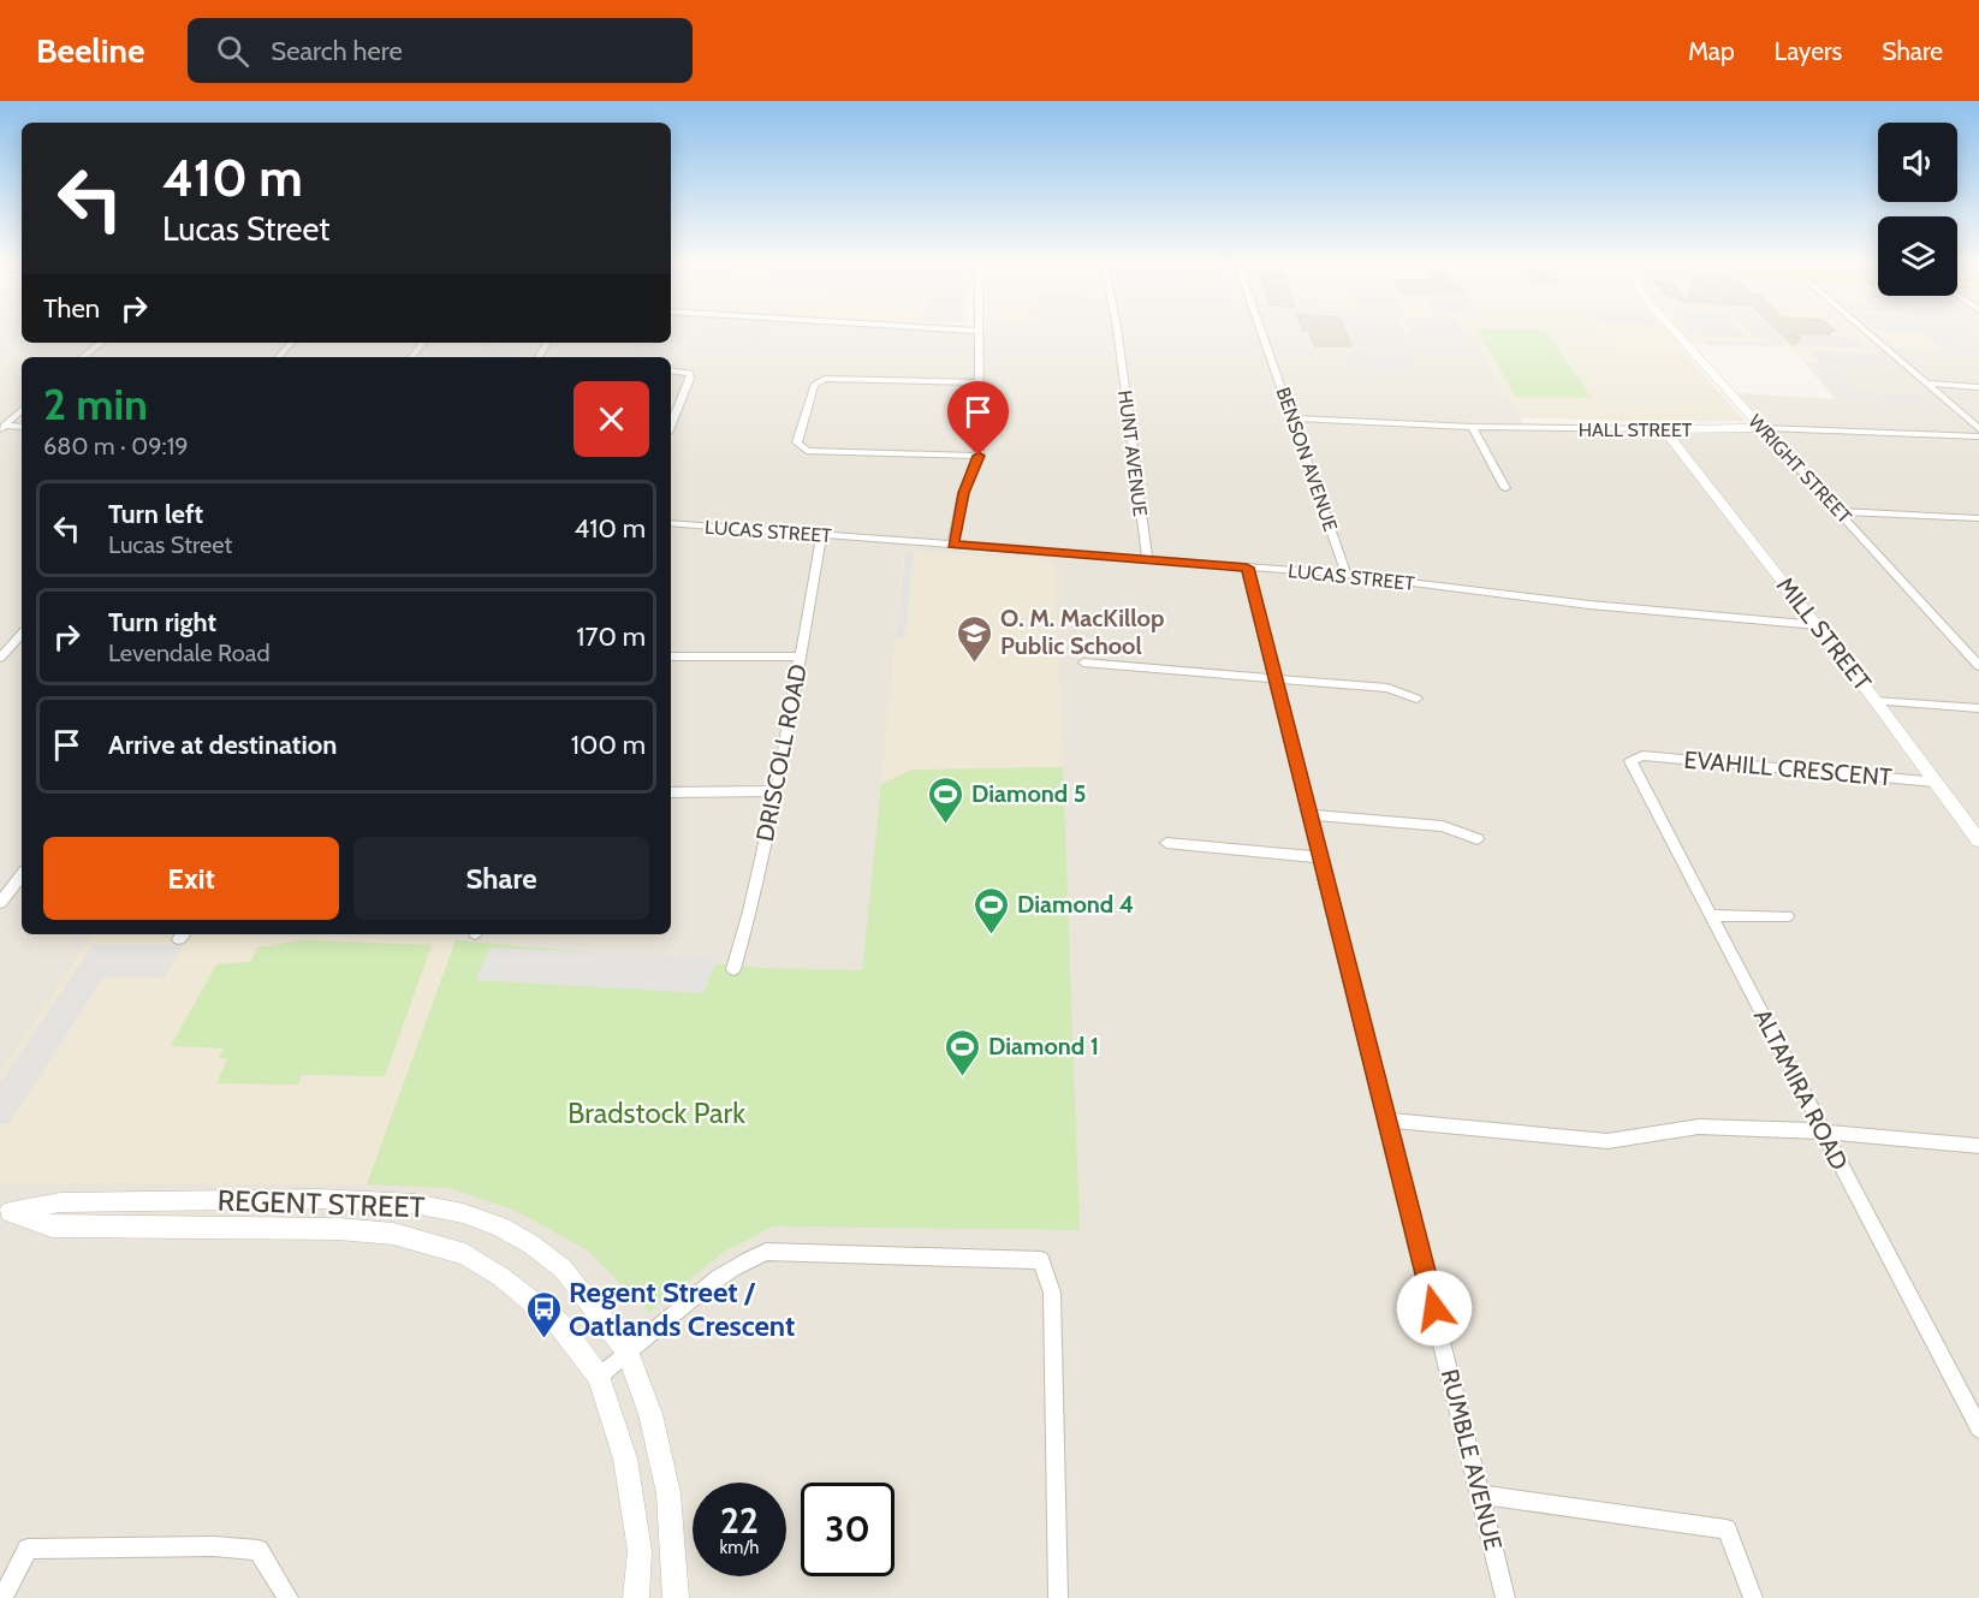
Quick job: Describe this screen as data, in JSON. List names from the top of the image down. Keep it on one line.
{"streets":{"street":["HALL STREET","HUNT AVENUE","BENSON AVENUE","WRIGHT STREET","LUCAS STREET","MILL STREET","DRISCOLL ROAD","EVAHILL CRESCENT","ALTAMIRA ROAD","REGENT STREET","RUMBLE AVENUE"]},"crossings":[["HALL STREET","BENSON AVENUE"],["HALL STREET","WRIGHT STREET"],["HALL STREET","MILL STREET"],["HUNT AVENUE","LUCAS STREET"],["BENSON AVENUE","LUCAS STREET"],["LUCAS STREET","MILL STREET"],["LUCAS STREET","DRISCOLL ROAD"],["LUCAS STREET","RUMBLE AVENUE"],["MILL STREET","EVAHILL CRESCENT"],["EVAHILL CRESCENT","ALTAMIRA ROAD"]],"parks":["Bradstock Park"],"places":{"school or university":["O. M. MacKillop Public School"],"sports":["Diamond 5","Diamond 4","Diamond 1"],"bus stop":["Regent Street / Oatlands Crescent"]},"page":{"header":"Beeline","search":"Search here","nav":["Map","Layers","Share"],"turn":["410 m","Lucas Street"],"then":"Then","heading":["2 min","680 m · 09:19"],"list":[{"name":"Turn left","note":"Lucas Street","value":"410 m"},{"name":"Turn right","note":"Levendale Road","value":"170 m"},{"name":"Arrive at destination","value":"100 m"}],"buttons":["Exit","Share"],"speed":"22 km/h","limit":"30"}}
